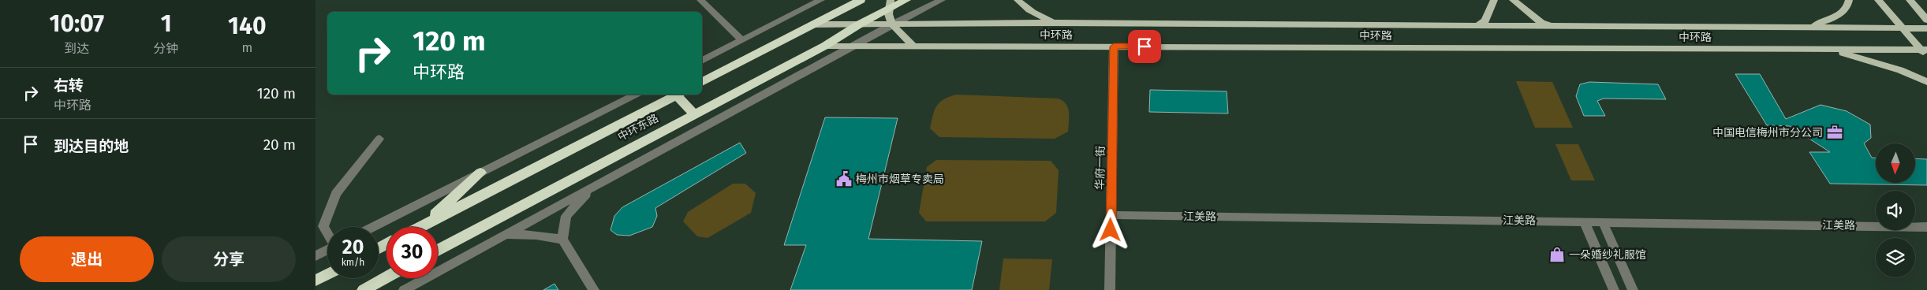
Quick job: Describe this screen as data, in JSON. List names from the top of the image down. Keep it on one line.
{"streets":{"highway":["中环东路"],"main road":["中环路"],"street":["华府一街","江美路"]},"crossings":[["中环路","中环东路"],["中环路","华府一街"],["华府一街","江美路"]],"places":{"office":["中国电信梅州市分公司"],"public building":["梅州市烟草专卖局"],"shop":["一朵婚纱礼服馆"]},"north":"bottom","page":{"eta":["10:07","到达","1","分钟","140","m"],"turn":["120 m","中环路"],"list":[{"name":"右转","note":"中环路","value":"120 m"},{"name":"到达目的地","value":"20 m"}],"speed":"20 km/h","limit":"30","buttons":["退出","分享"]}}
